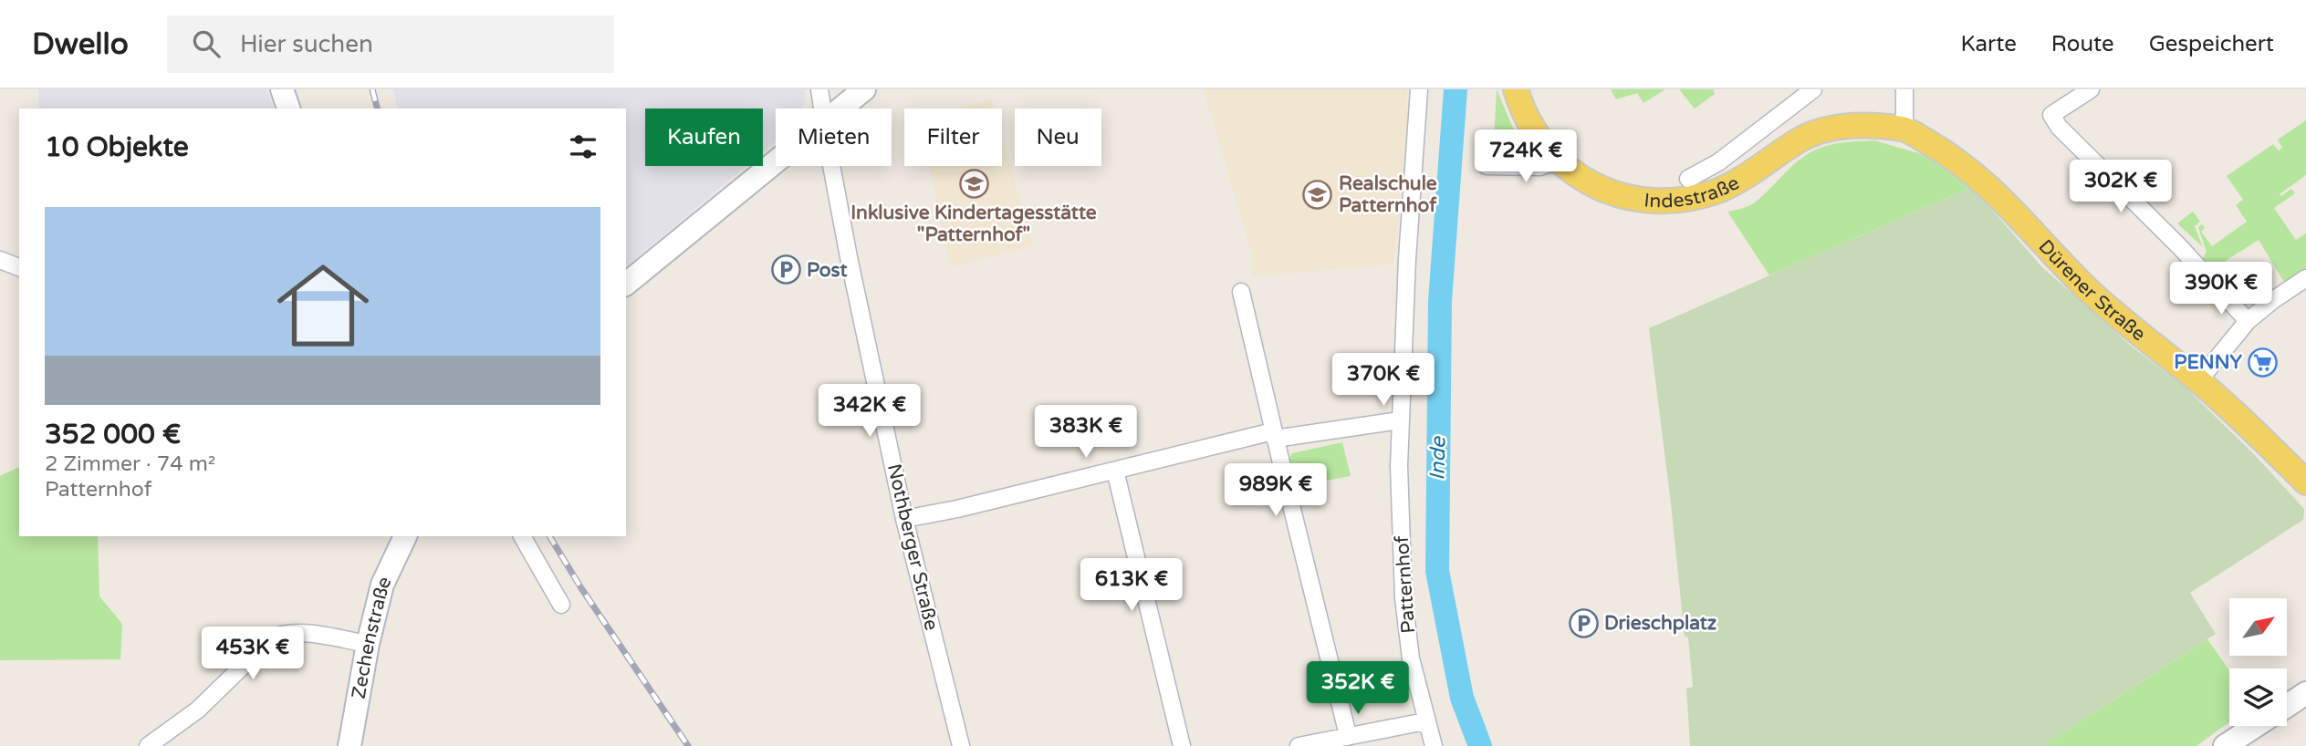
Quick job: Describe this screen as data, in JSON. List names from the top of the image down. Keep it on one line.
{"streets":{"main road":["Indestraße","Dürener Straße","Zechenstraße"],"street":["Nothberger Straße","Patternhof"]},"crossings":[["Indestraße","Dürener Straße"]],"water":["Inde"],"places":{"school or university":["Inklusive Kindertagesstätte \"Patternhof\"","Realschule Patternhof"],"parking":["Post","Drieschplatz"],"supermarket":["PENNY"]},"north":"top right","page":{"header":"Dwello","search":"Hier suchen","nav":["Karte","Route","Gespeichert"],"chip":["Kaufen","Mieten","Filter","Neu"],"heading":"10 Objekte","price":["724K €","302K €","390K €","370K €","342K €","383K €","989K €","613K €","453K €","352K €"],"list":[{"name":"352 000 €","note":"2 Zimmer · 74 m² · Patternhof"}]}}
